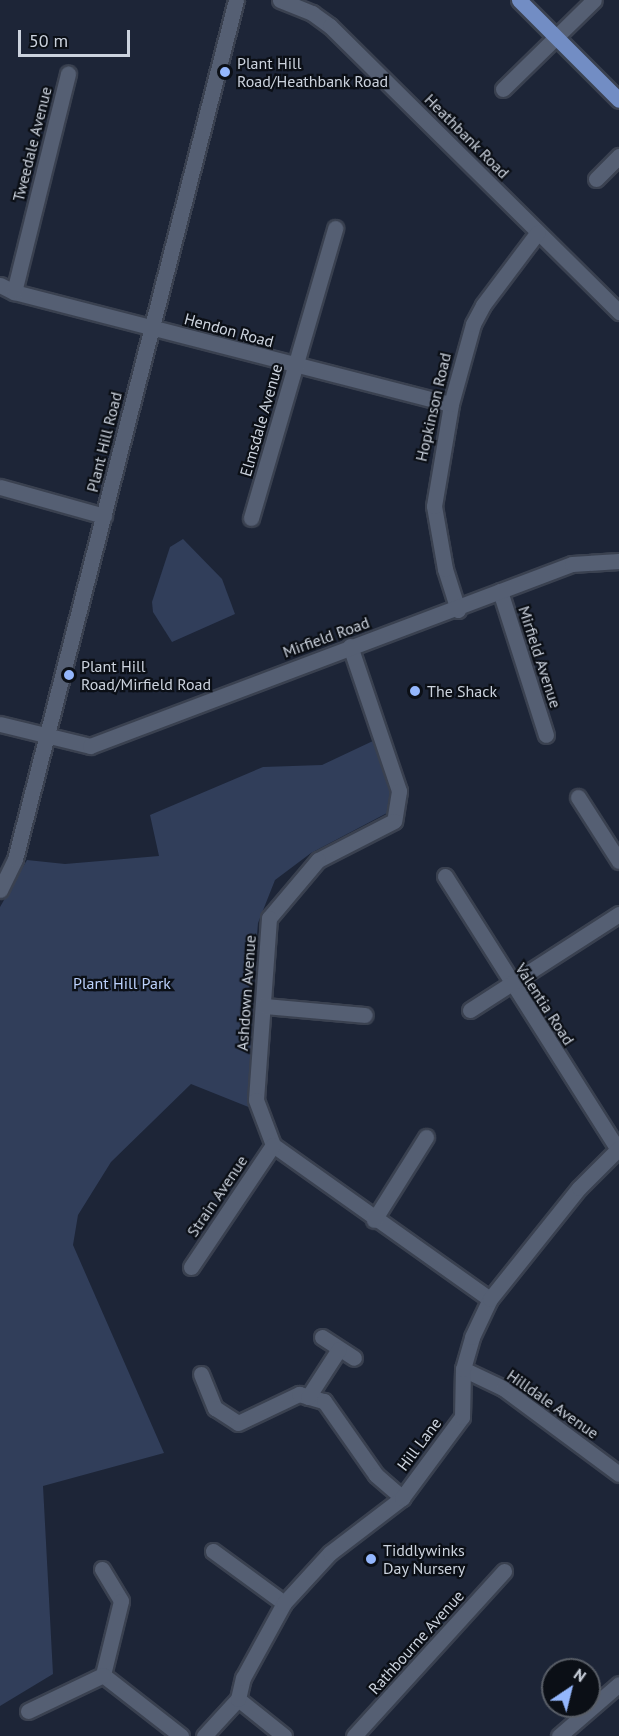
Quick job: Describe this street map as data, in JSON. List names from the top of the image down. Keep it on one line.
{"streets":{"street":["Heathbank Road","Tweedale Avenue","Hendon Road","Hopkinson Road","Elmsdale Avenue","Plant Hill Road","Mirfield Road","Mirfield Avenue","Ashdown Avenue","Valentia Road","Strain Avenue","Hilldale Avenue","Hill Lane","Rathbourne Avenue"]},"crossings":[["Heathbank Road","Hopkinson Road"],["Tweedale Avenue","Hendon Road"],["Hendon Road","Hopkinson Road"],["Hendon Road","Elmsdale Avenue"],["Hendon Road","Plant Hill Road"],["Hopkinson Road","Mirfield Road"],["Plant Hill Road","Mirfield Road"],["Mirfield Road","Mirfield Avenue"],["Mirfield Road","Ashdown Avenue"],["Ashdown Avenue","Strain Avenue"],["Valentia Road","Hill Lane"],["Hilldale Avenue","Hill Lane"]],"parks":["Plant Hill Park"],"places":["Plant Hill Road/Heathbank Road","Plant Hill Road/Mirfield Road","The Shack","Tiddlywinks Day Nursery"],"scale_bar":"50 m","north":"top right"}
